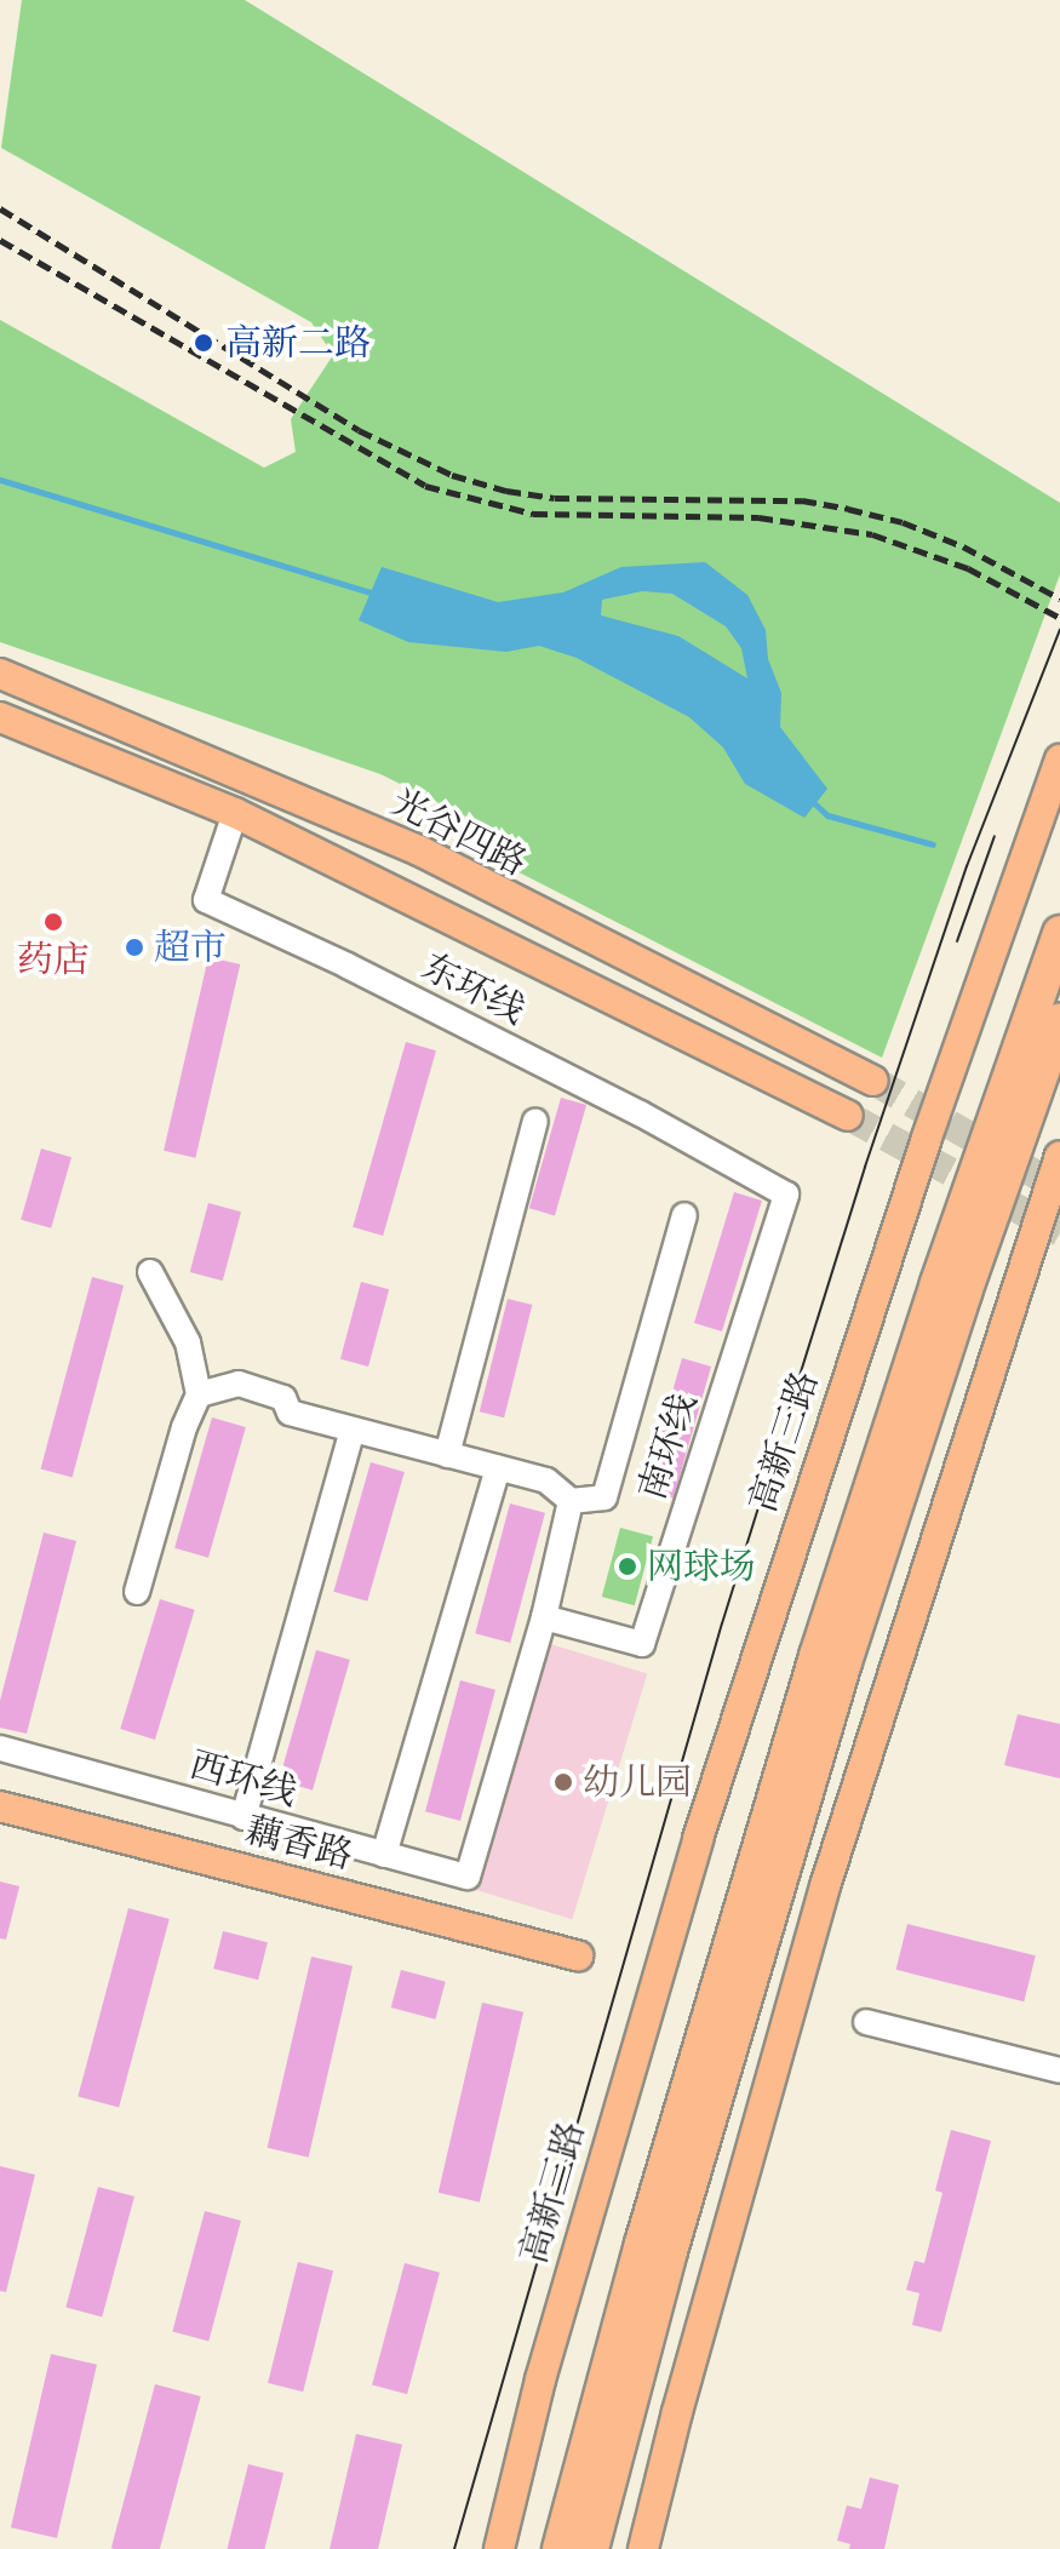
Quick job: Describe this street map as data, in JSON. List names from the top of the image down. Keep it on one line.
{"streets":{"main road":["光谷四路","高新三路","藕香路"],"street":["东环线","南环线","西环线"]},"crossings":[["东环线","南环线"],["南环线","西环线"]],"places":["高新二路","药店","超市","网球场","幼儿园"]}
